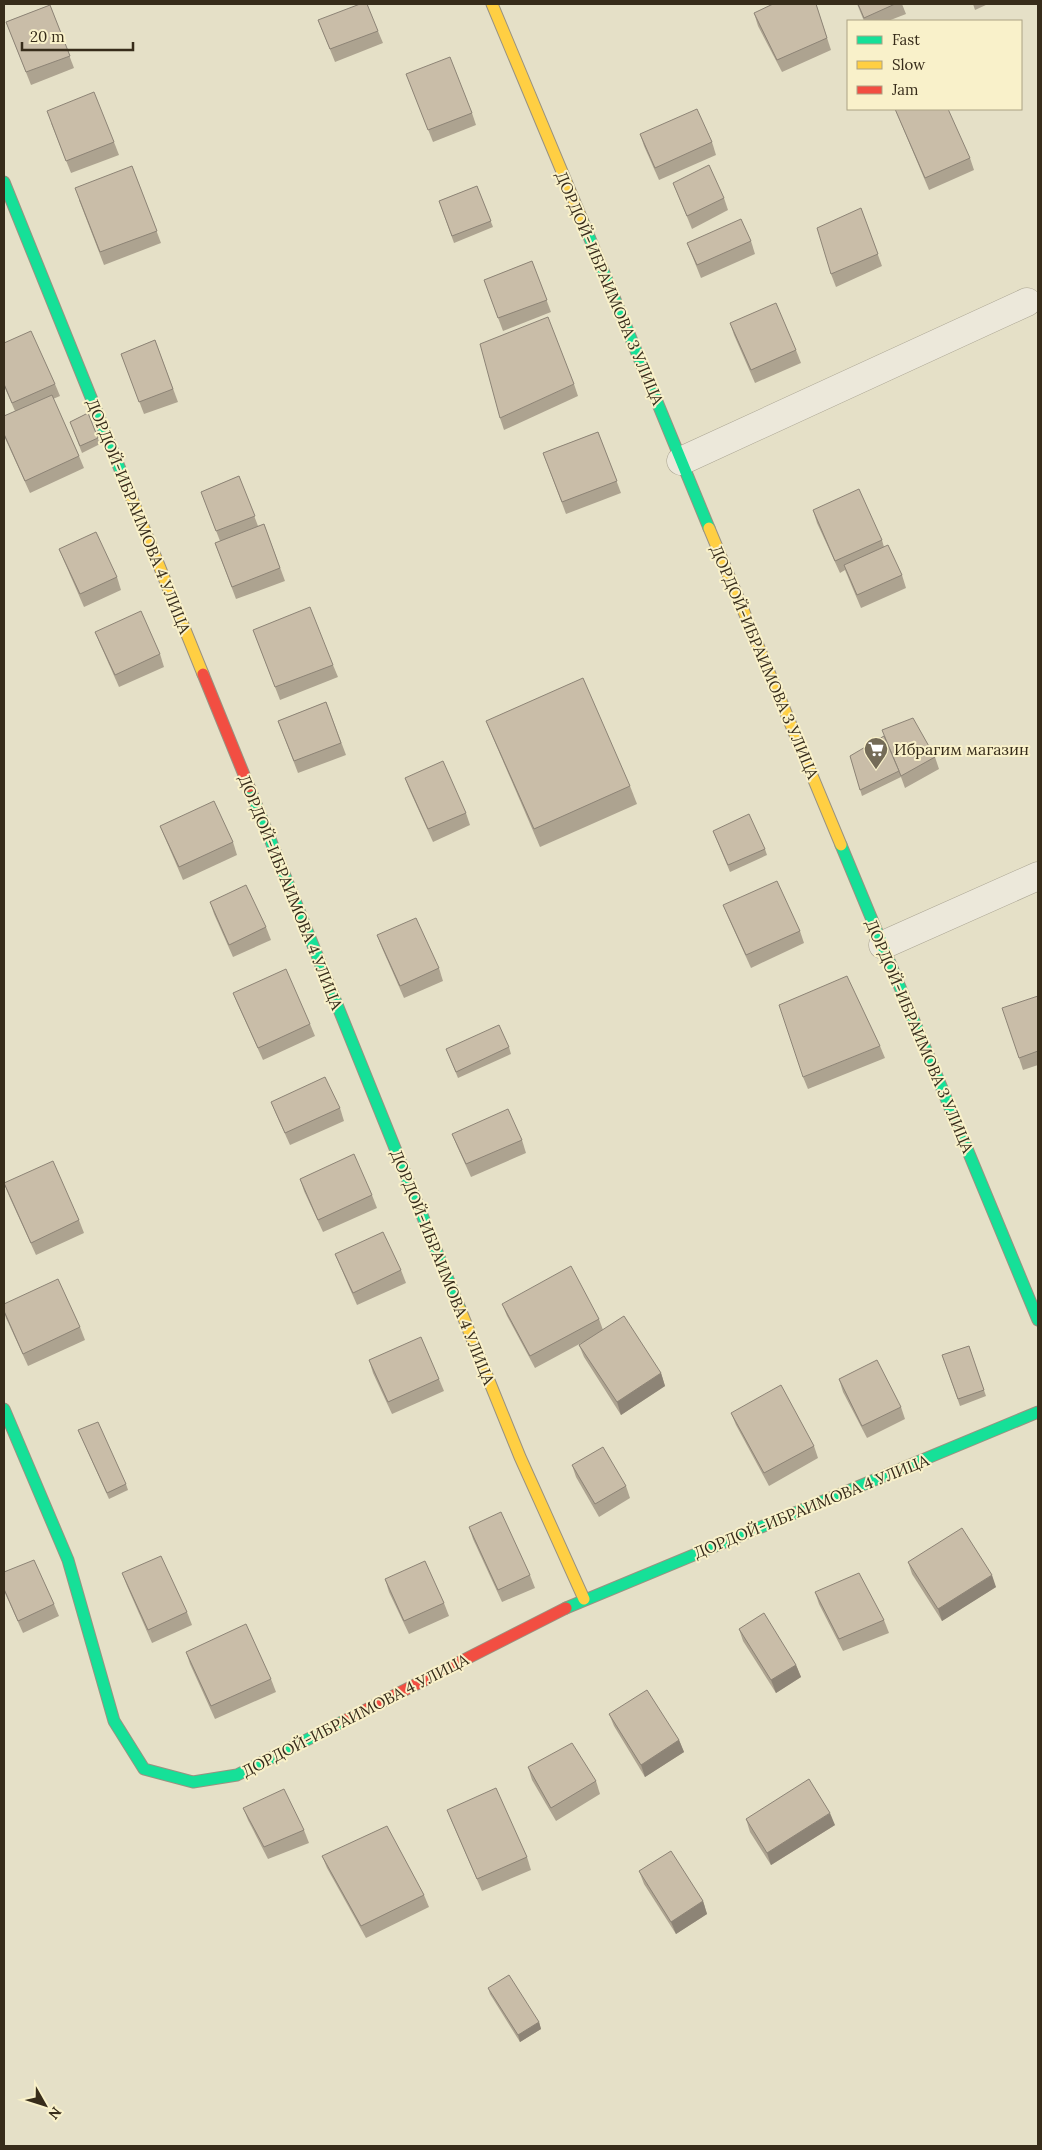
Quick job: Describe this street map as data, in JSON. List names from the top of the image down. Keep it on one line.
{"streets":{"street":["ДОРДОЙ-ИБРАИМОВА 3 УЛИЦА","ДОРДОЙ-ИБРАИМОВА 4 УЛИЦА"]},"places":{"supermarket":["Ибрагим магазин"]},"legend":["Fast","Slow","Jam"],"scale_bar":"20 m","north":"bottom right"}
